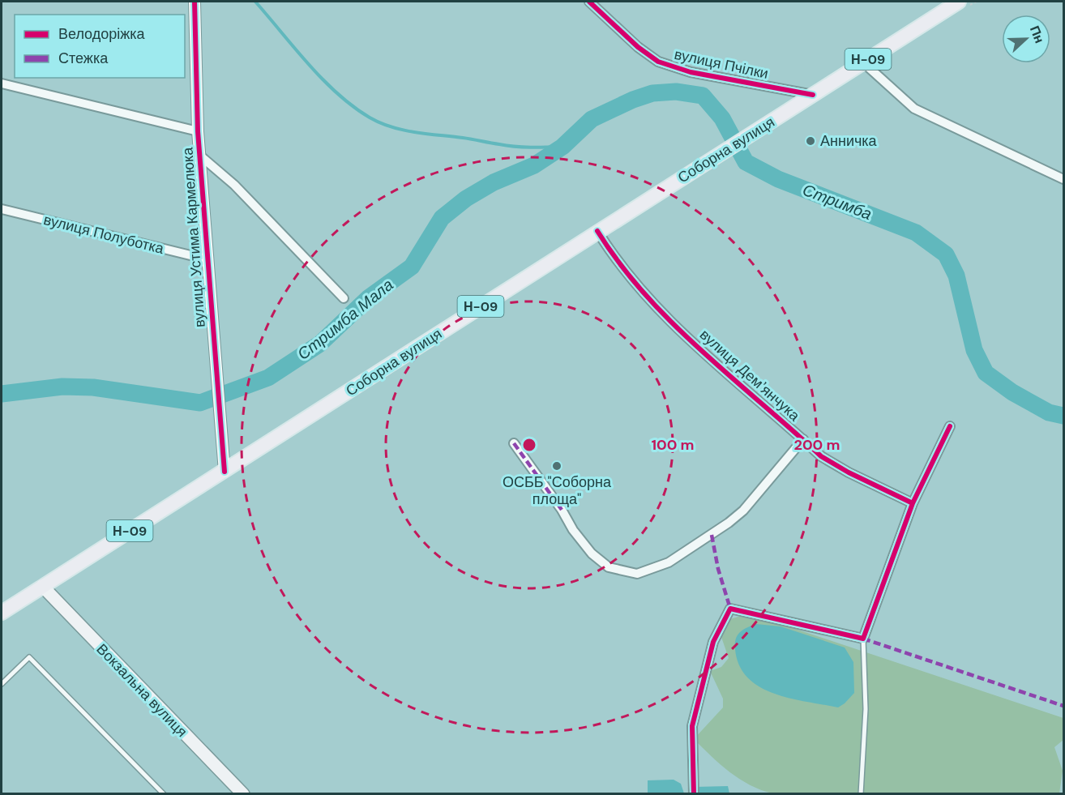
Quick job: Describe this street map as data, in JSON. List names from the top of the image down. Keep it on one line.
{"streets":{"main road":["Н-09","Соборна вулиця","Вокзальна вулиця"],"street":["вулиця Пчілки","вулиця Полуботка","вулиця Устима Кармелюка","вулиця Демʼянчука"]},"crossings":[["вулиця Пчілки","Соборна вулиця"],["Соборна вулиця","вулиця Устима Кармелюка"],["Соборна вулиця","вулиця Демʼянчука"],["Соборна вулиця","Вокзальна вулиця"],["вулиця Полуботка","вулиця Устима Кармелюка"]],"water":["Стримба","Стримба Мала"],"places":["Анничка","ОСББ \"Соборна площа\""],"legend":["Велодоріжка","Стежка"],"north":"right","rings":["100 m","200 m"]}
